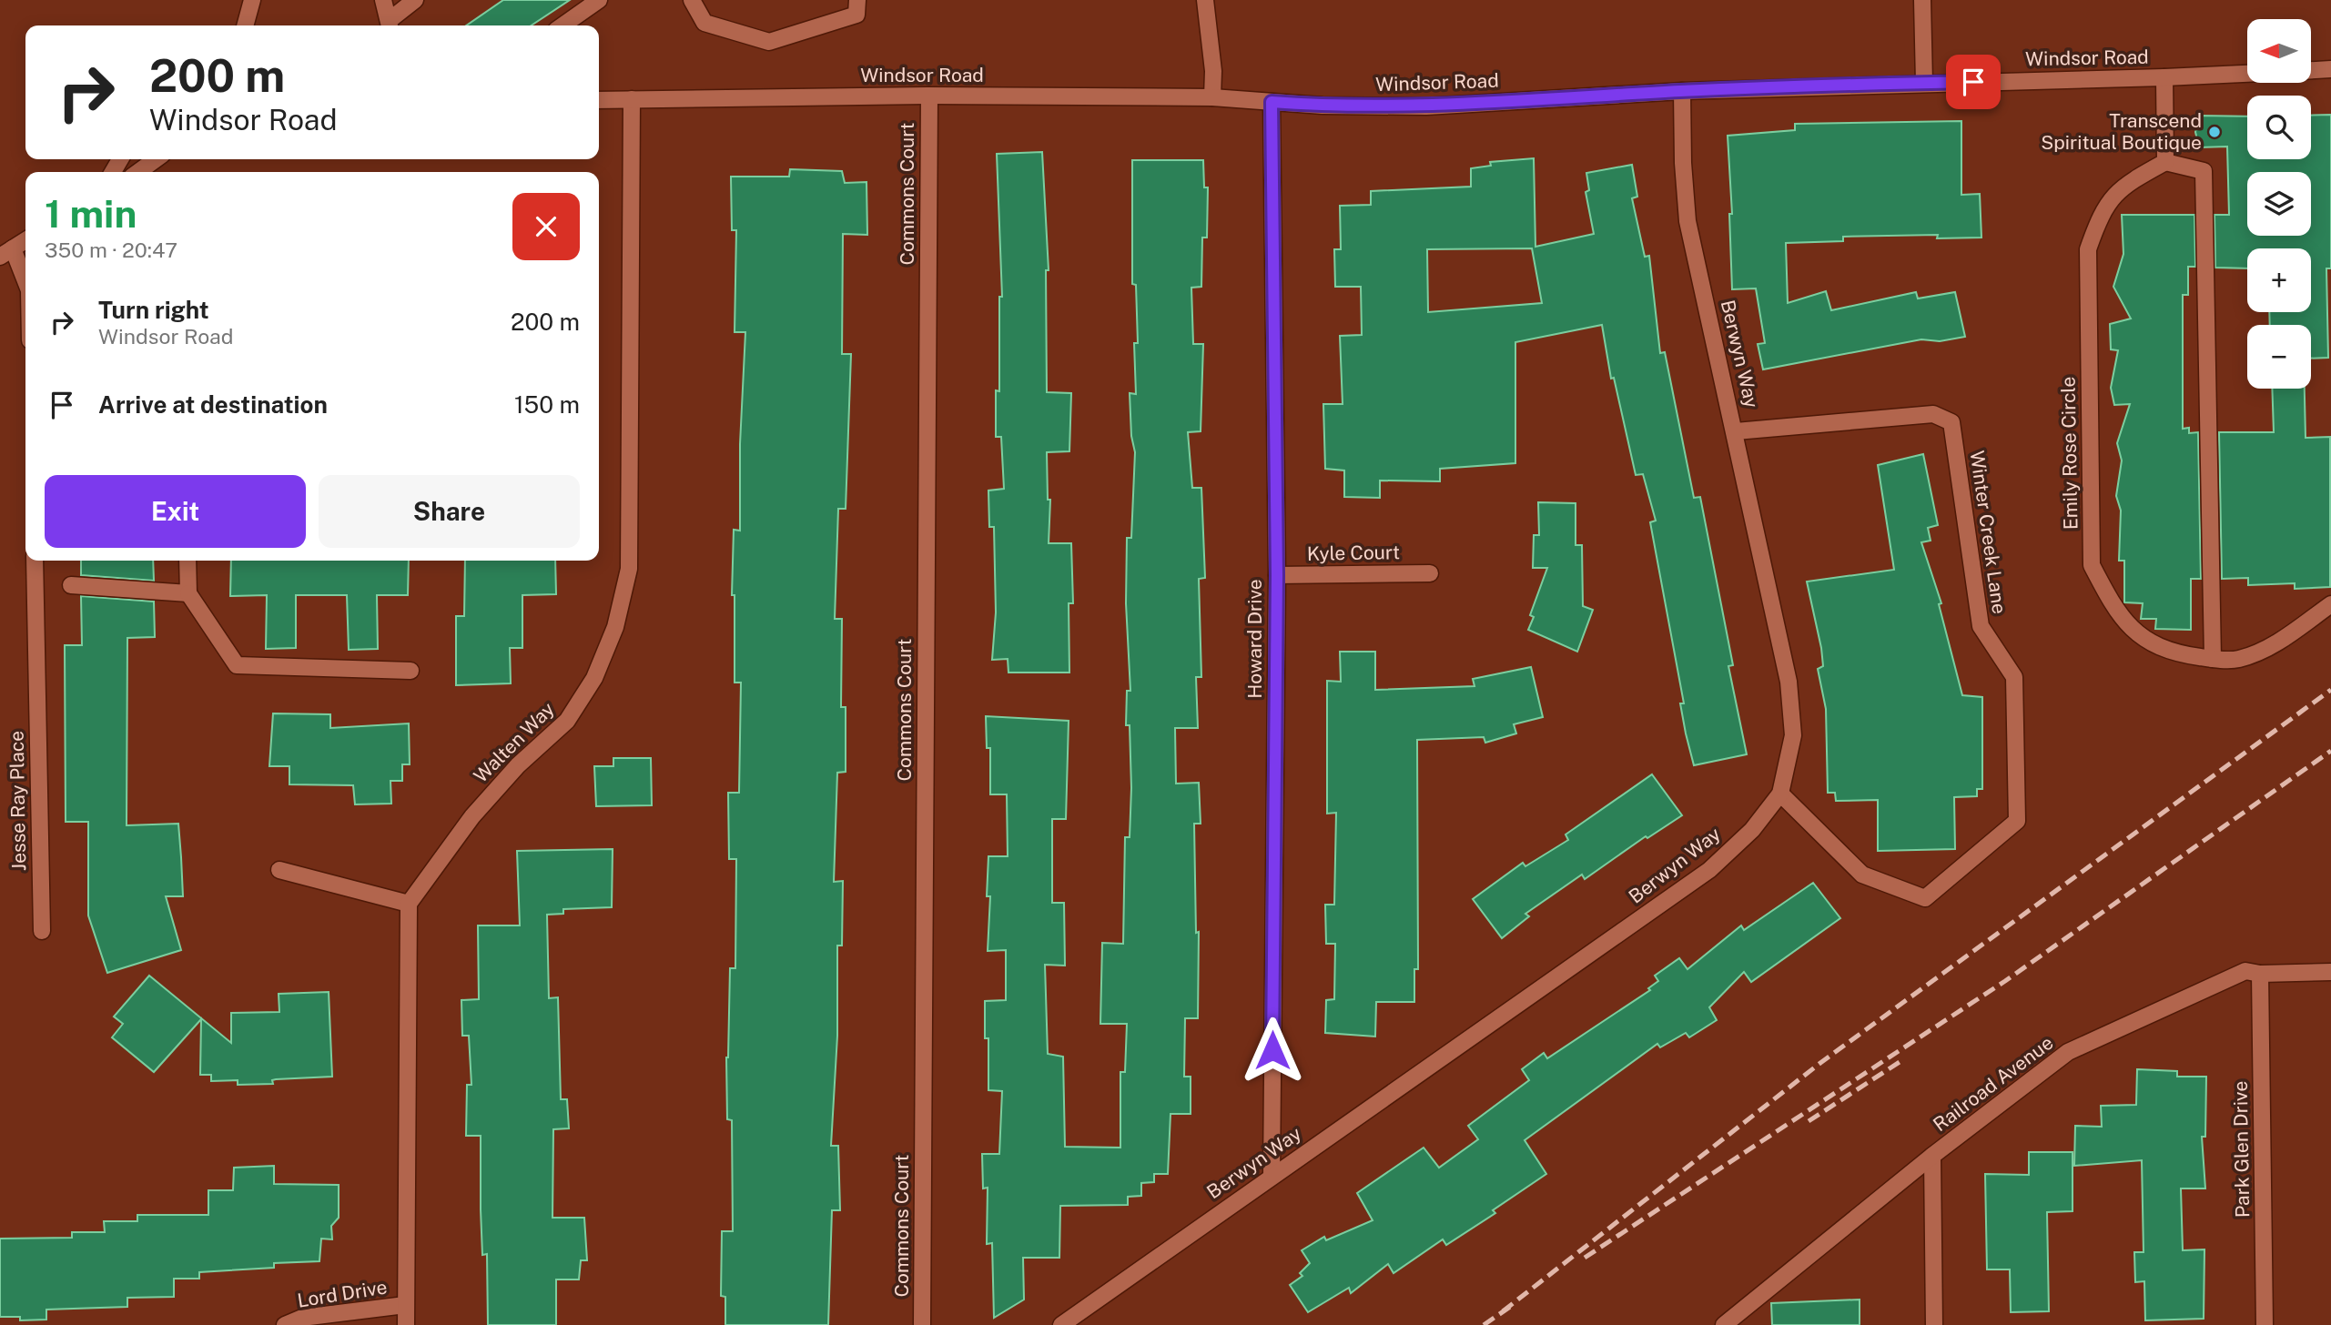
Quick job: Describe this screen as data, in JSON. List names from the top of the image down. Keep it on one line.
{"streets":{"street":["Windsor Road","Commons Court","Berwyn Way","Emily Rose Circle","Winter Creek Lane","Kyle Court","Howard Drive","Walten Way","Jesse Ray Place","Railroad Avenue","Park Glen Drive","Lord Drive"]},"crossings":[["Windsor Road","Commons Court"],["Windsor Road","Berwyn Way"],["Windsor Road","Howard Drive"],["Windsor Road","Walten Way"],["Berwyn Way","Winter Creek Lane"],["Berwyn Way","Howard Drive"],["Kyle Court","Howard Drive"],["Railroad Avenue","Park Glen Drive"]],"places":["Transcend Spiritual Boutique"],"north":"left","page":{"map_buttons":["+","−"],"turn":["200 m","Windsor Road"],"heading":["1 min","350 m · 20:47"],"list":[{"name":"Turn right","note":"Windsor Road","value":"200 m"},{"name":"Arrive at destination","value":"150 m"}],"buttons":["Exit","Share"]}}
